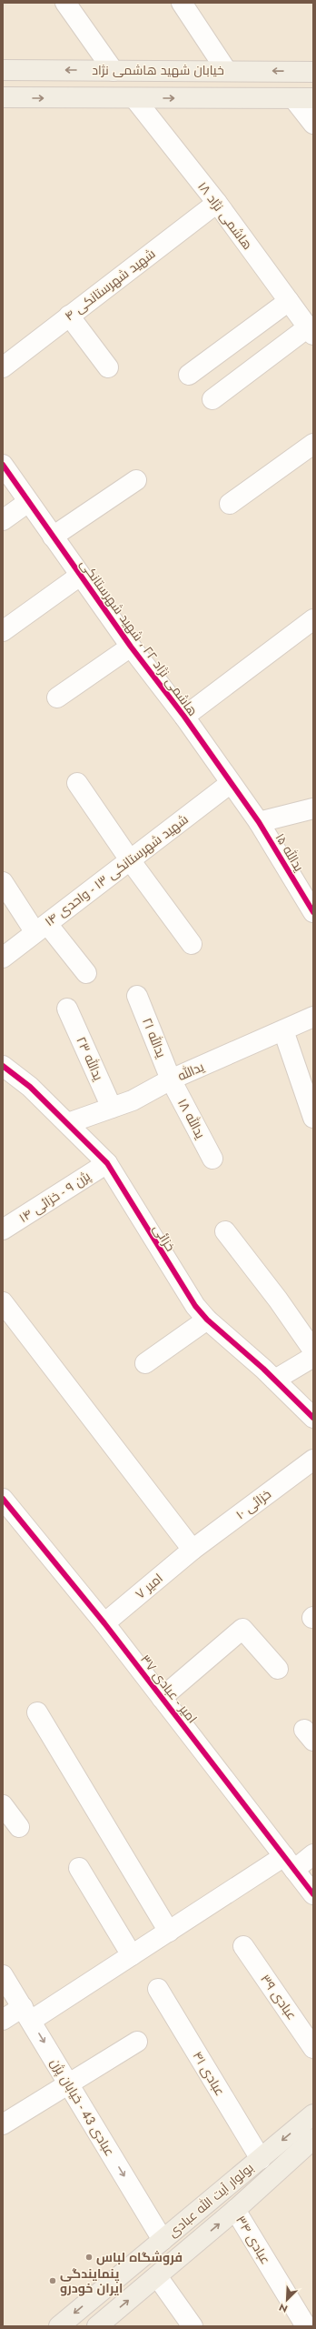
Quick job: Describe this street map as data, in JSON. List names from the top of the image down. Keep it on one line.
{"streets":{"main road":["خیابان شهید هاشمی نژاد","بولوار آیت الله عبادی"],"street":["هاشمی نژاد ۱۸","شهید شهرستانکی ۴","هاشمی نژاد ۲۲ ، شهید شهرستانکی","یدالله ۱۵","شهید شهرستانکی ۱۳ - واحدی ۱۴","یدالله ۲۱","یدالله ۲۳","یدالله","یدالله ۱۸","پژن ۹ - خزائی ۱۴","خزائی","خزائی ۱۰","امیر ۷","امیر - عبادی ۳۷","عبادی ۳۹","عبادی ۴۱","عبادی 43 - خیابان پژن","عبادی ۳۴"]},"crossings":[["هاشمی نژاد ۱۸","شهید شهرستانکی ۴"],["هاشمی نژاد ۲۲ ، شهید شهرستانکی","یدالله ۱۵"],["هاشمی نژاد ۲۲ ، شهید شهرستانکی","شهید شهرستانکی ۱۳ - واحدی ۱۴"],["یدالله ۲۱","یدالله"],["یدالله ۲۱","یدالله ۱۸"],["یدالله ۲۳","یدالله"],["یدالله","یدالله ۱۸"],["یدالله","خزائی"],["پژن ۹ - خزائی ۱۴","خزائی"],["خزائی ۱۰","امیر ۷"],["امیر ۷","امیر - عبادی ۳۷"],["عبادی ۴۱","بولوار آیت الله عبادی"],["عبادی 43 - خیابان پژن","بولوار آیت الله عبادی"],["بولوار آیت الله عبادی","عبادی ۳۴"]],"one_way":["عبادی 43 - خیابان پژن"],"places":["فروشگاه لباس","پنمایندگی ایران خودرو"],"north":"bottom left"}
